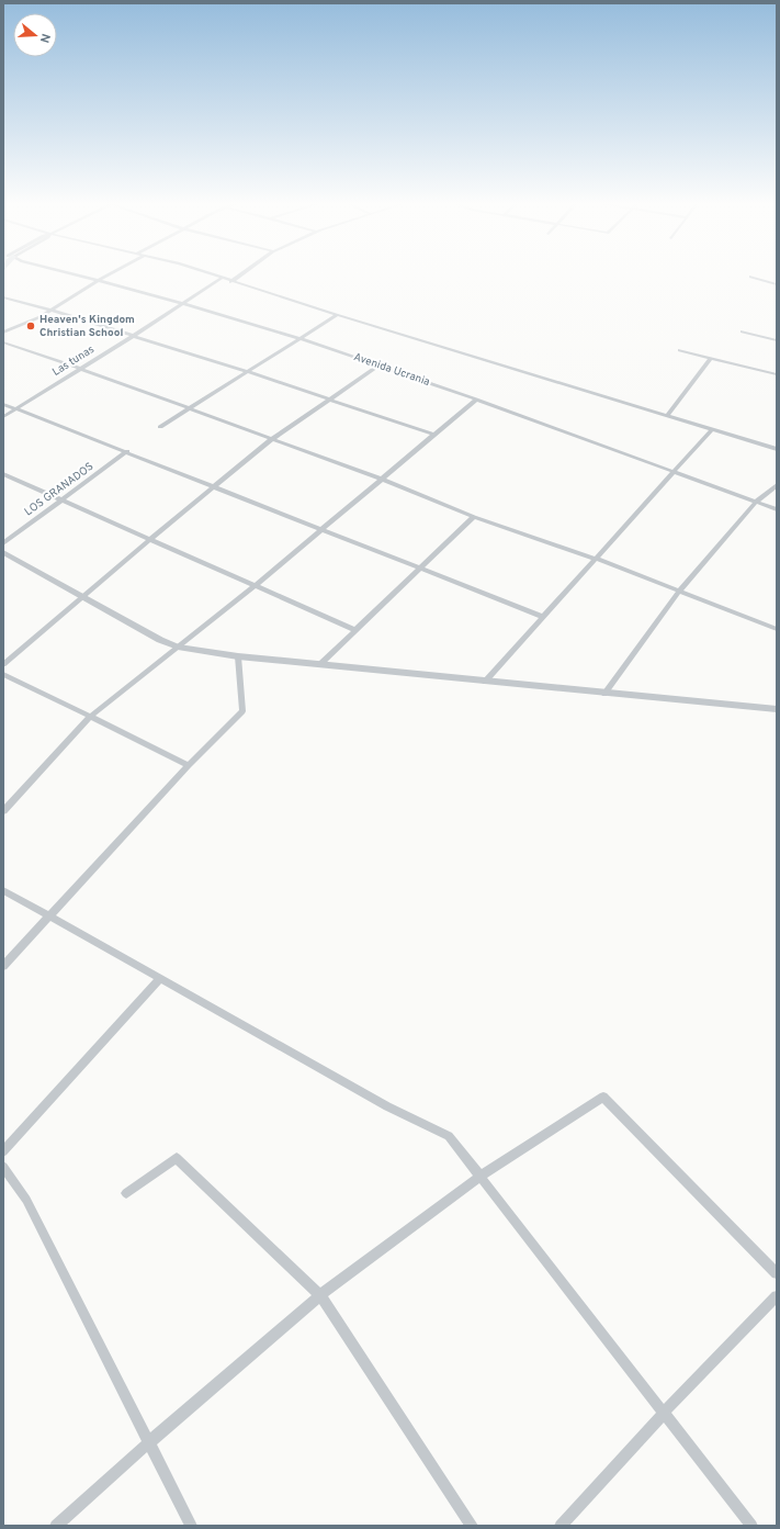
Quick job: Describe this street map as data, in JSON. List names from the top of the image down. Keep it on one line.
{"streets":{"street":["Las tunas","Avenida Ucrania","LOS GRANADOS"]},"crossings":[["Las tunas","Avenida Ucrania"]],"places":["Heaven's Kingdom Christian School"],"north":"right"}
